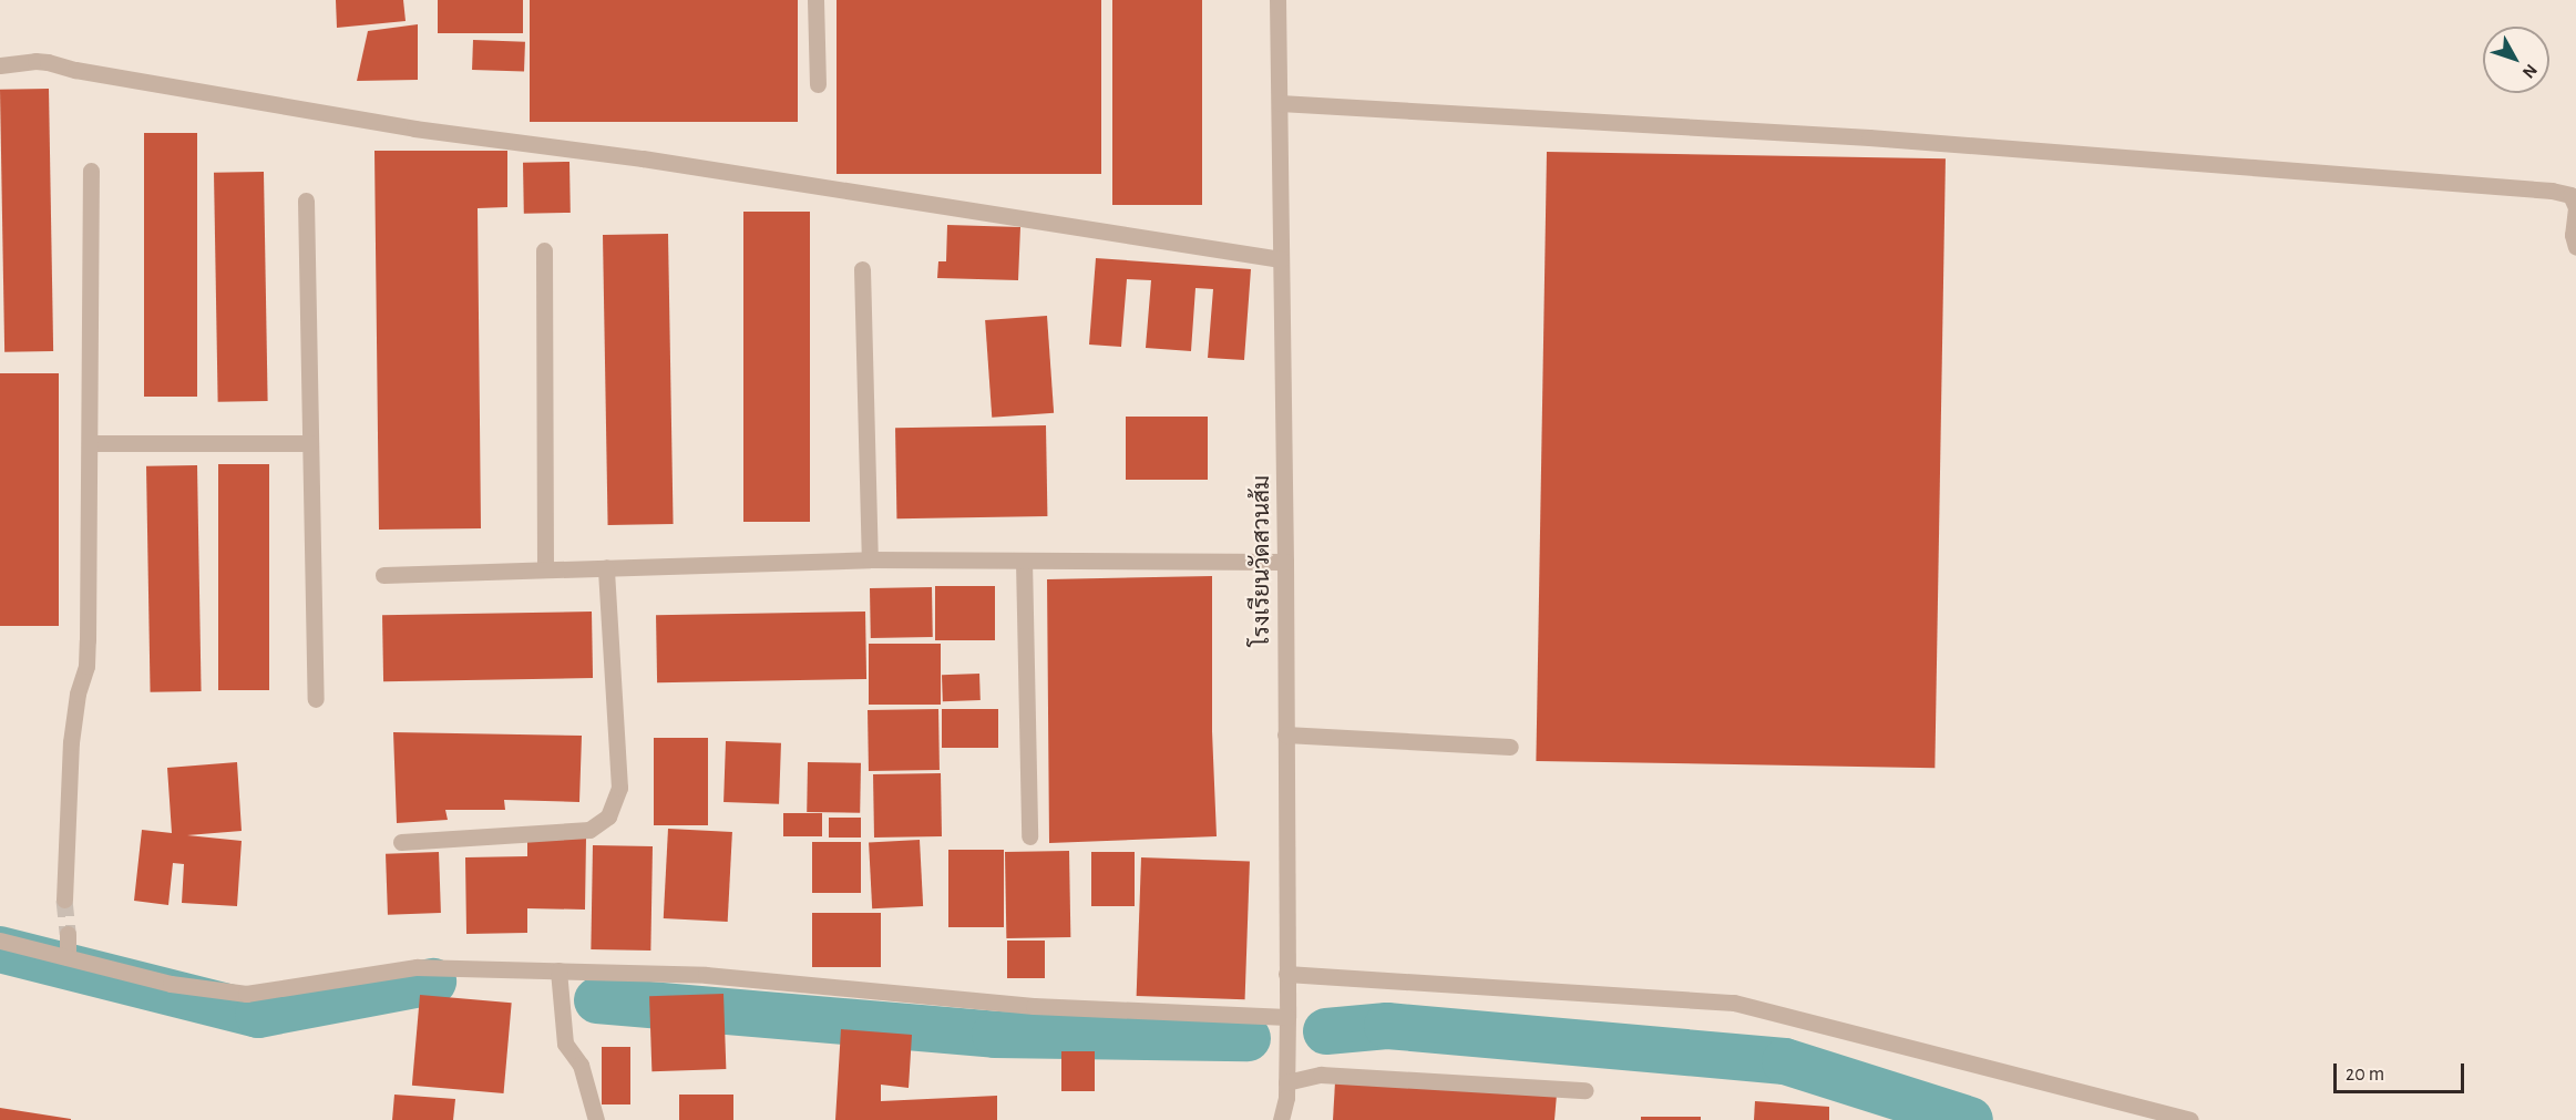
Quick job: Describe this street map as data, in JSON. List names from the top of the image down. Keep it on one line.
{"streets":{"street":["โรงเรียนวัดสวนส้ม"]},"scale_bar":"20 m","north":"bottom right"}
